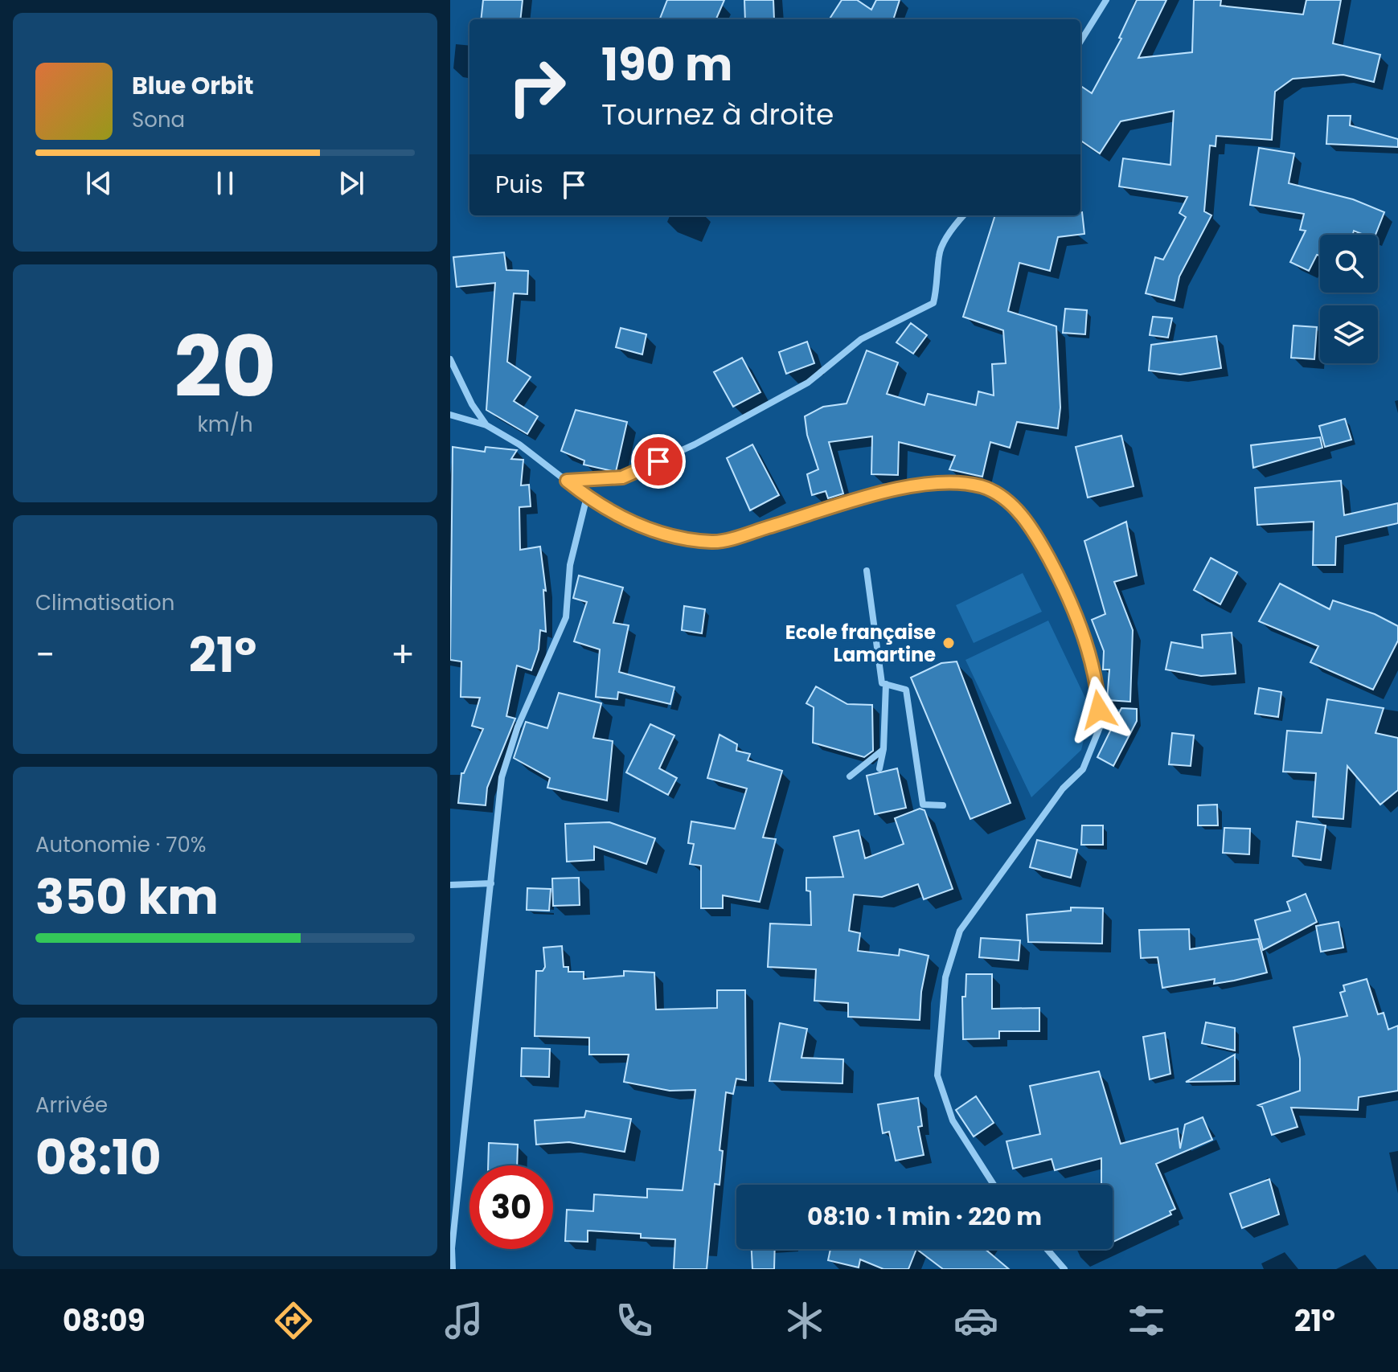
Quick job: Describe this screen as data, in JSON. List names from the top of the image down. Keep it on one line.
{"places":["Ecole française Lamartine"],"page":{"turn":["190 m","Tournez à droite"],"song":["Blue Orbit","Sona"],"then":"Puis","tile":[["20","km/h"],"Climatisation",["Autonomie · 70%","350 km"],["Arrivée","08:10"]],"heat":["−","21°","+"],"limit":"30","trip":"08:10 · 1 min · 220 m","tabs":["08:09","21°"]}}
